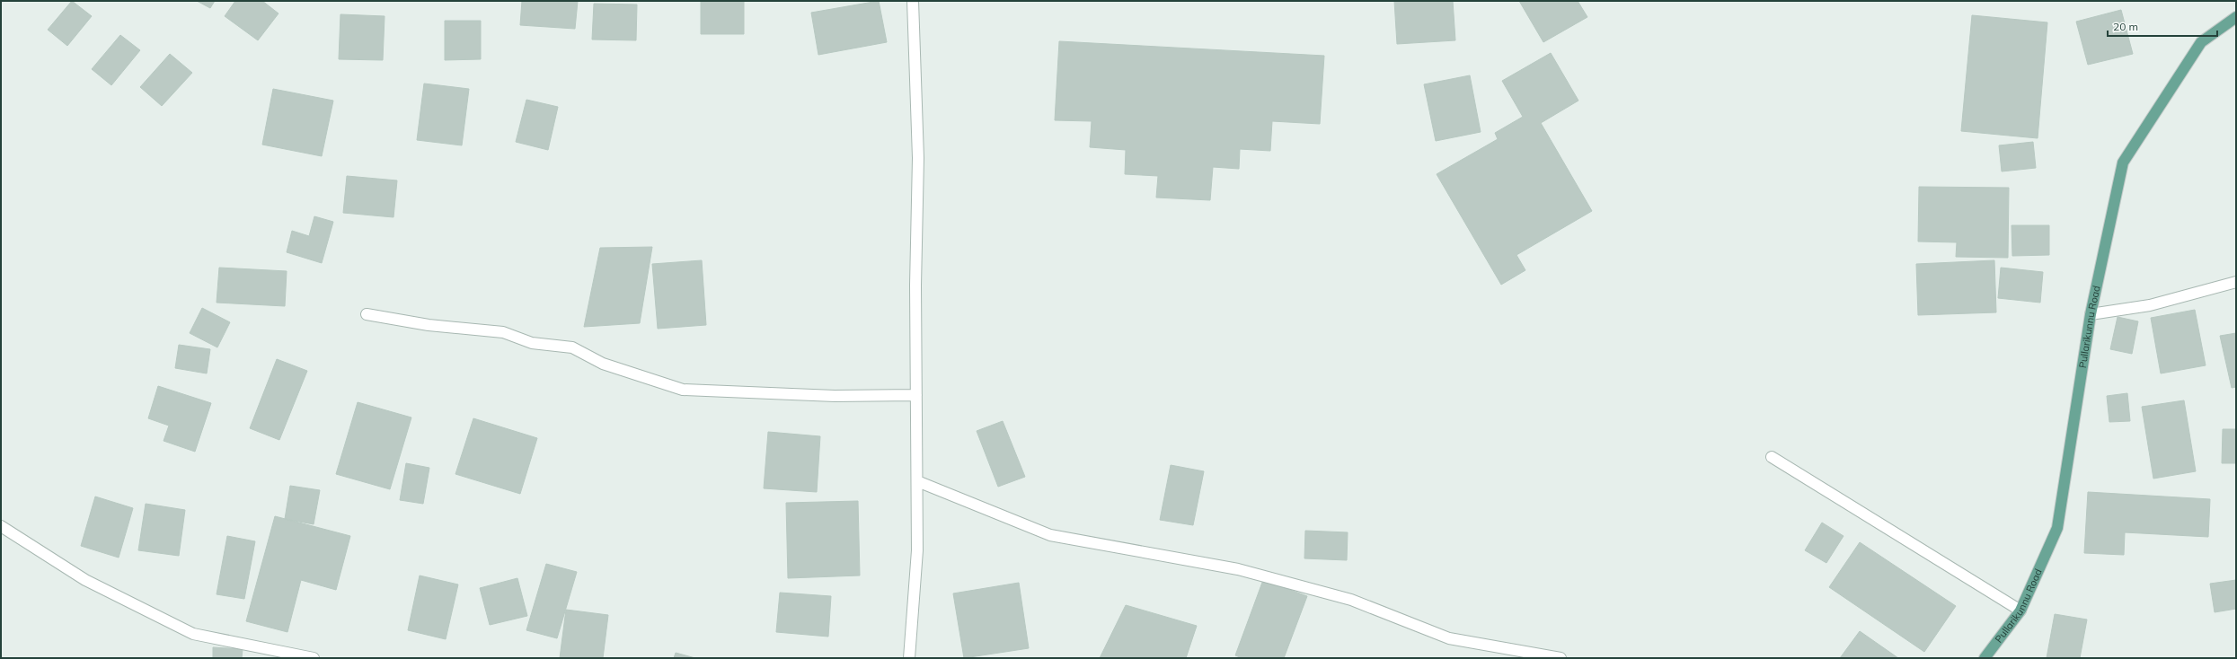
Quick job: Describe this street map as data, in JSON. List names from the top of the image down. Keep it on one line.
{"streets":{"main road":["Pullarikunnu Road"]},"scale_bar":"20 m"}
